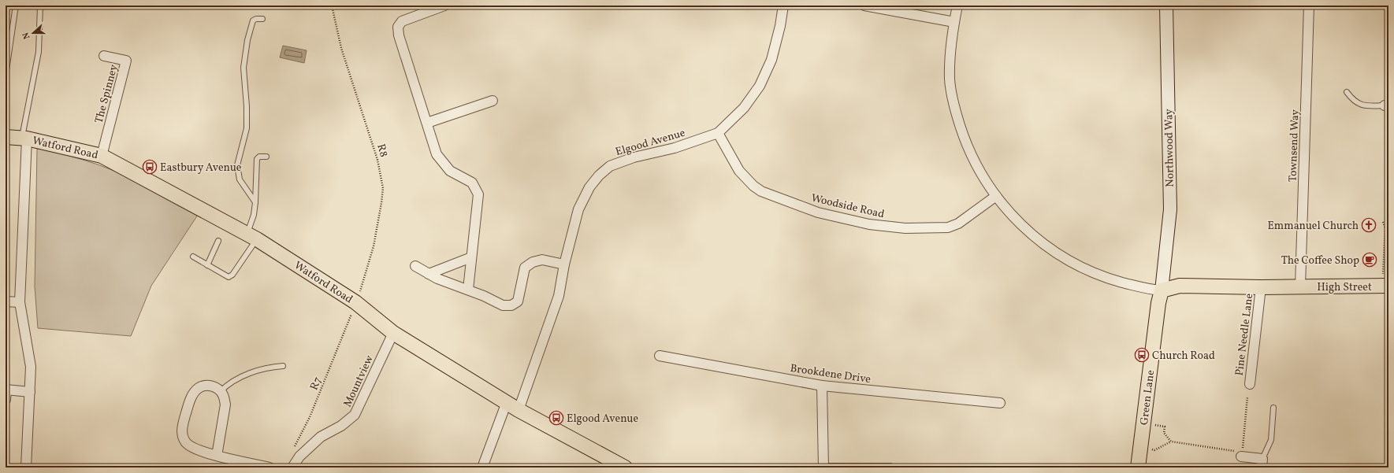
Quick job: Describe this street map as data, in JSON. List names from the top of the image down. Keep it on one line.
{"streets":{"main road":["Watford Road","High Street","Green Lane"],"street":["The Spinney","Elgood Avenue","Townsend Way","Northwood Way","Woodside Road","Pine Needle Lane","Brookdene Drive","Mountview"],"path":["R8","R7"]},"crossings":[["The Spinney","Watford Road"],["Elgood Avenue","Watford Road"],["Elgood Avenue","Woodside Road"],["Townsend Way","High Street"],["Watford Road","R8"],["Watford Road","Mountview"],["Watford Road","R7"],["Northwood Way","Green Lane"],["R8","R7"]],"places":{"bus stop":["Eastbury Avenue","Church Road","Elgood Avenue"],"church":["Emmanuel Church"],"cafe":["The Coffee Shop"]},"north":"left"}
